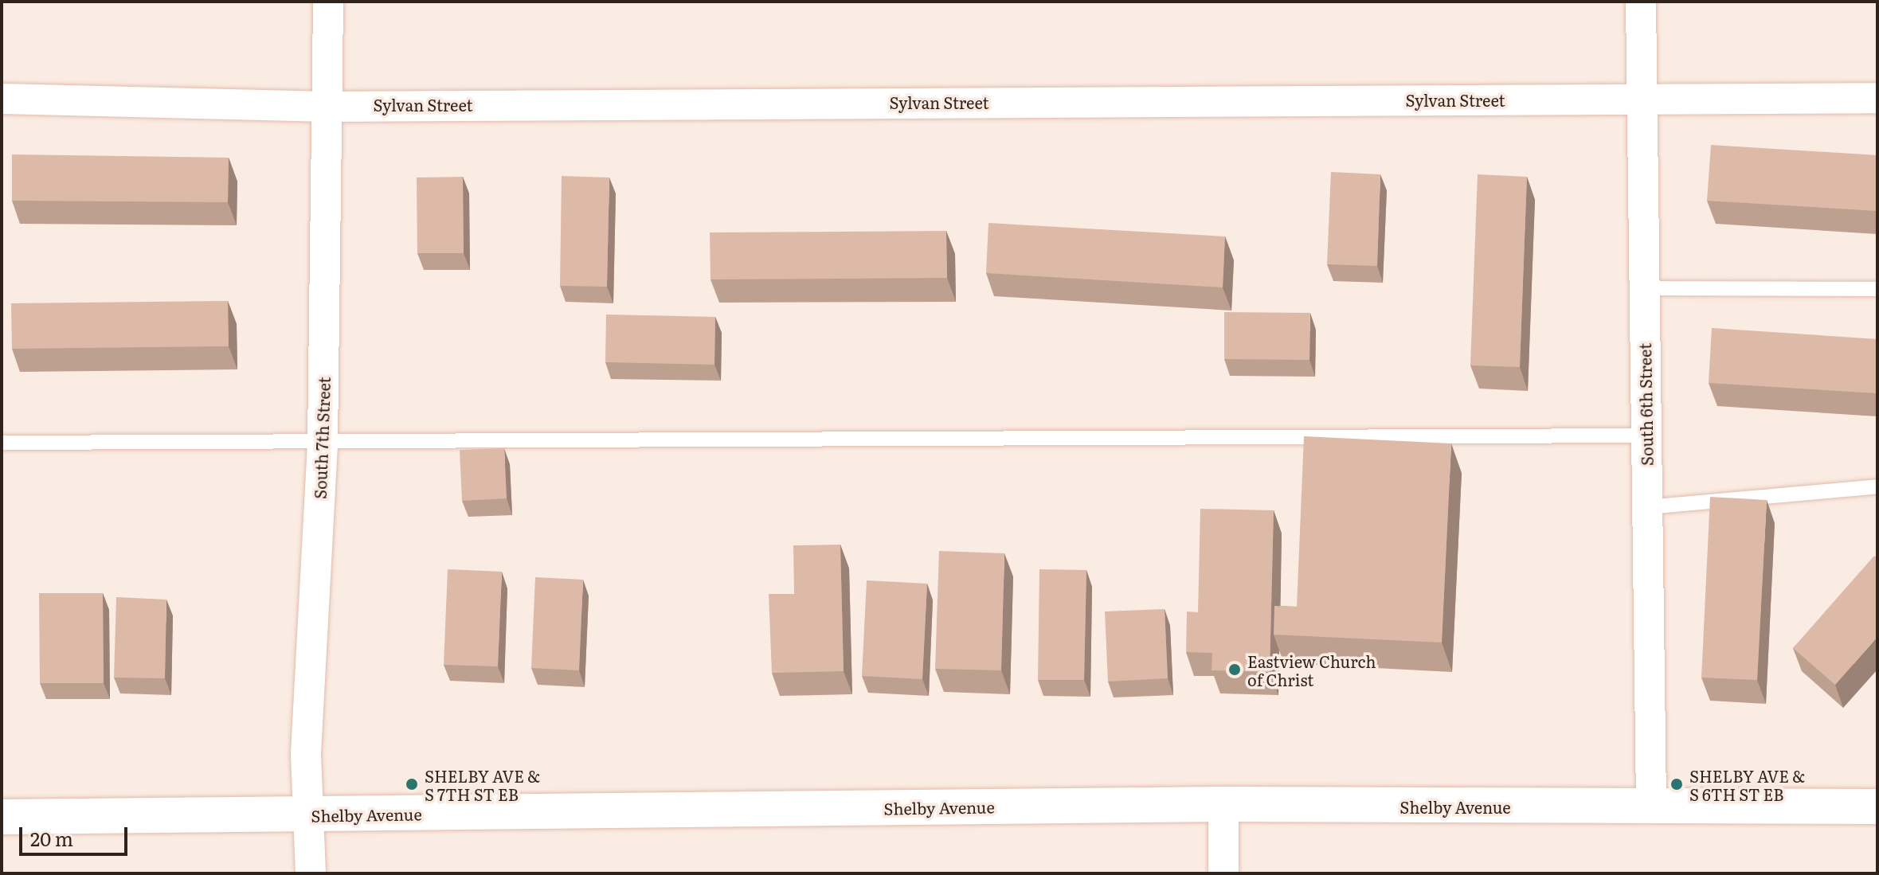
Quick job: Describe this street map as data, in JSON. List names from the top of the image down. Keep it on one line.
{"streets":{"street":["Sylvan Street","South 6th Street","South 7th Street","Shelby Avenue"]},"crossings":[["Sylvan Street","South 6th Street"],["Sylvan Street","South 7th Street"],["South 6th Street","Shelby Avenue"],["South 7th Street","Shelby Avenue"]],"places":["Eastview Church of Christ","SHELBY AVE & S 7TH ST EB","SHELBY AVE & S 6TH ST EB"],"scale_bar":"20 m"}
